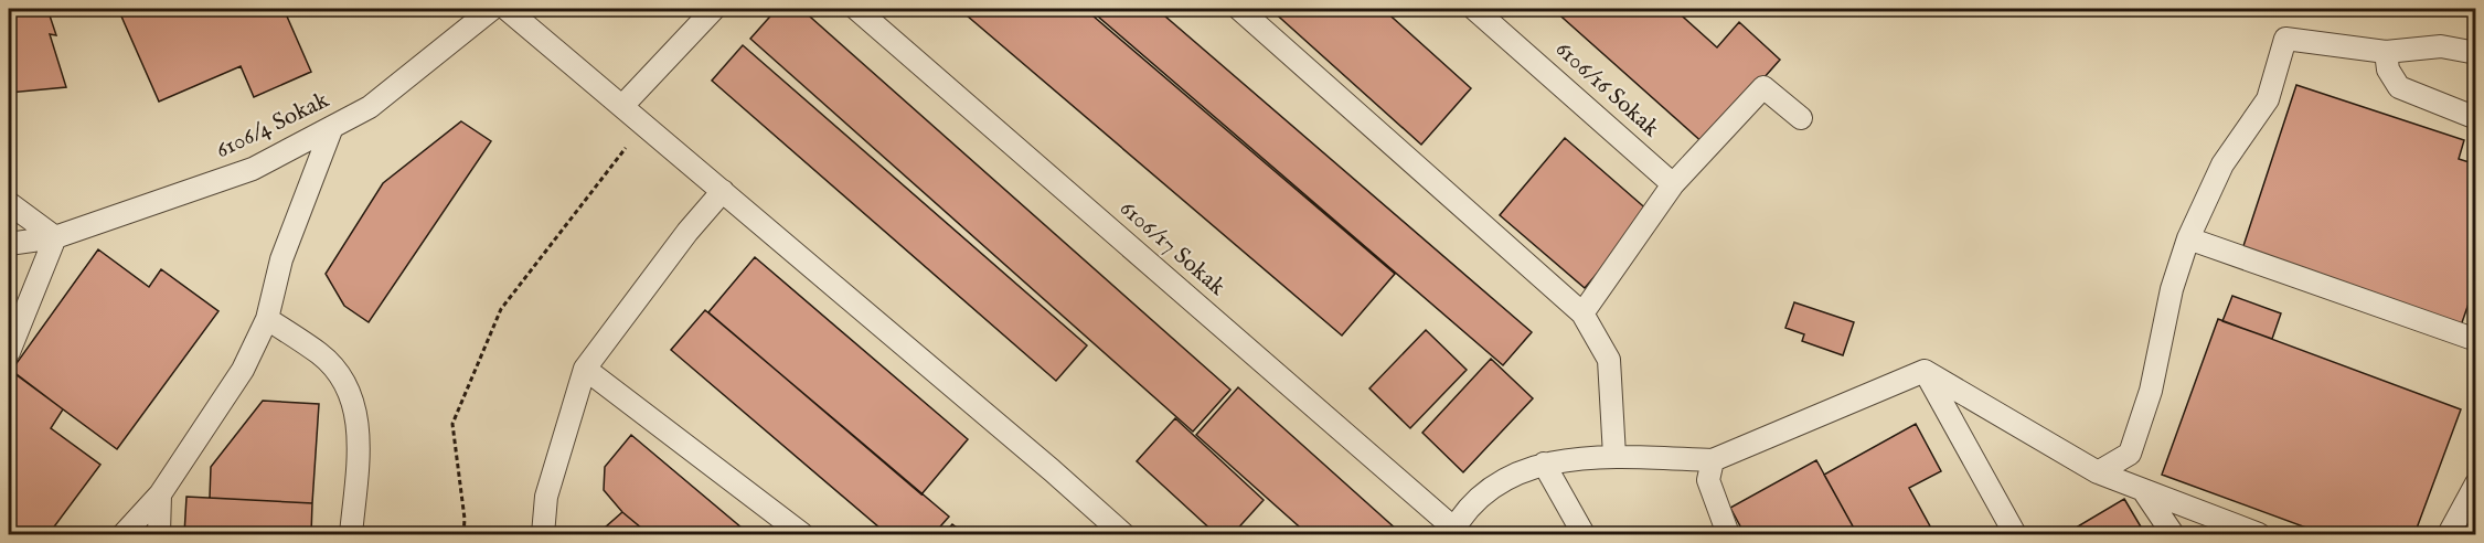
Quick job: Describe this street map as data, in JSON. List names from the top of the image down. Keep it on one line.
{"streets":{"street":["6106/16 Sokak","6106/4 Sokak","6106/17 Sokak"]}}
